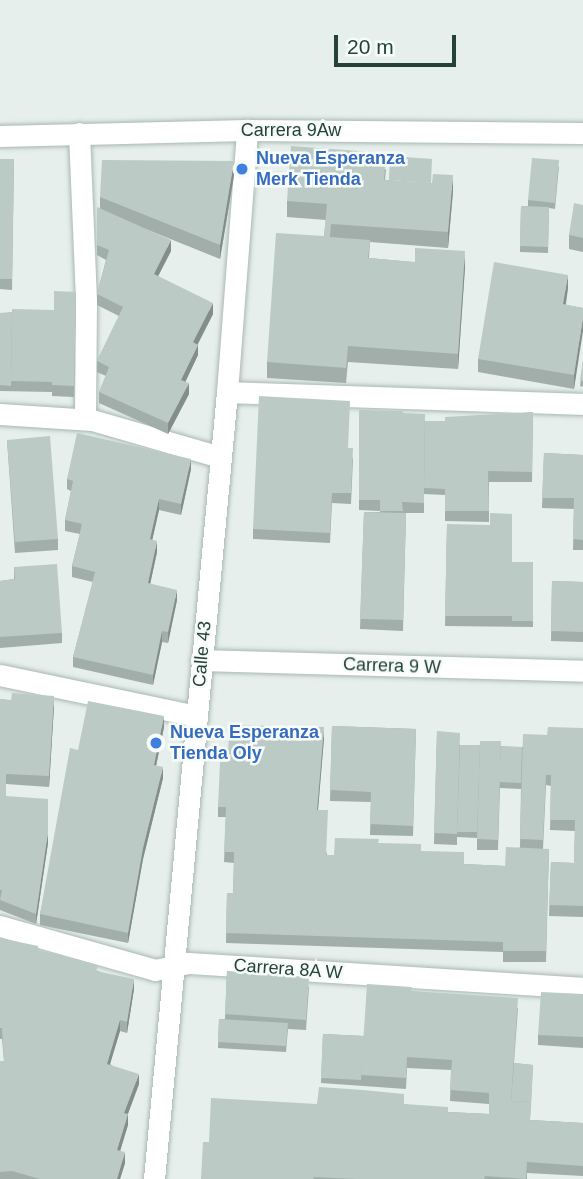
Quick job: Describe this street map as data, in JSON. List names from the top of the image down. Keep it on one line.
{"streets":{"street":["Carrera 9Aw","Calle 43","Carrera 9 W","Carrera 8A W"]},"crossings":[["Carrera 9Aw","Calle 43"],["Calle 43","Carrera 9 W"],["Calle 43","Carrera 8A W"]],"places":["Nueva Esperanza Merk Tienda","Nueva Esperanza Tienda Oly"],"scale_bar":"20 m"}
